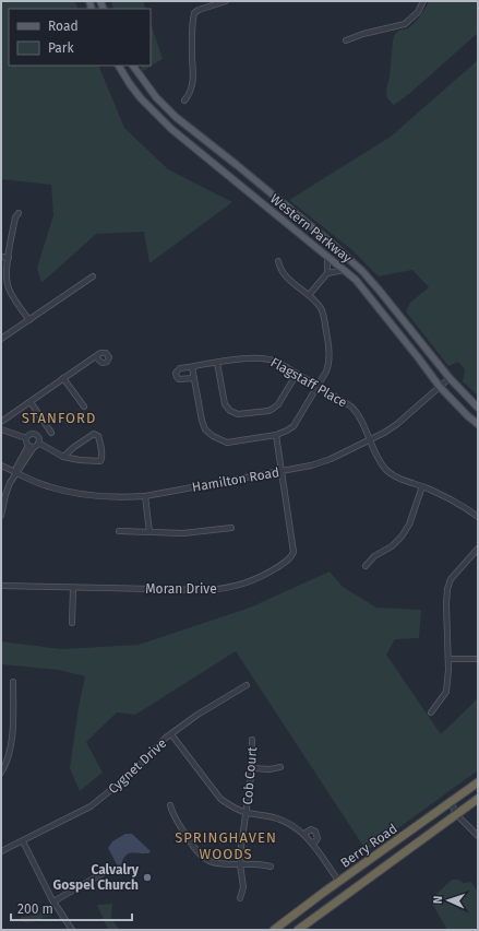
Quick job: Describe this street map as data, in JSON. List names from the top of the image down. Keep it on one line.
{"streets":{"highway":["Berry Road"],"main road":["Western Parkway"],"street":["Flagstaff Place","Hamilton Road","Moran Drive","Cygnet Drive","Cob Court"]},"crossings":[["Western Parkway","Hamilton Road"],["Flagstaff Place","Hamilton Road"],["Hamilton Road","Moran Drive"]],"districts":["STANFORD","SPRINGHAVEN WOODS"],"places":["Calvalry Gospel Church"],"legend":["Road","Park"],"scale_bar":"200 m","north":"left"}
